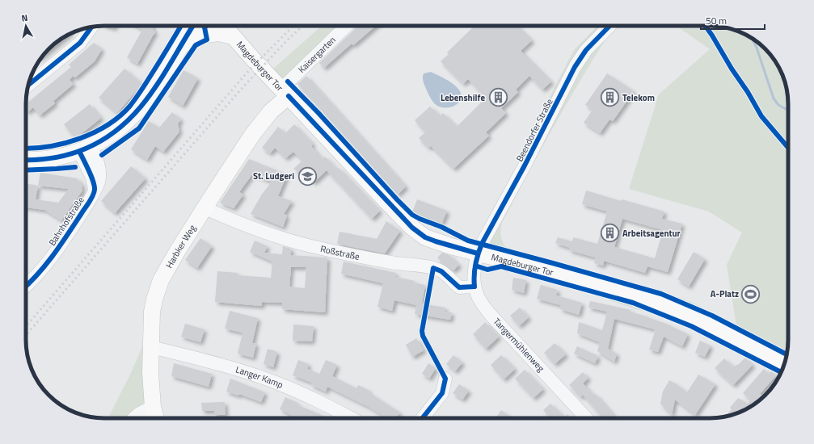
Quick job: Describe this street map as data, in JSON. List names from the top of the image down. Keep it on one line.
{"streets":{"main road":["Magdeburger Tor","Harbker Weg"],"street":["Kaisergarten","Beendorfer Straße","Bahnhofstraße","Roßstraße","Tangermühlenweg","Langer Kamp"]},"crossings":[["Kaisergarten","Magdeburger Tor"],["Kaisergarten","Harbker Weg"],["Magdeburger Tor","Beendorfer Straße"],["Magdeburger Tor","Harbker Weg"],["Magdeburger Tor","Tangermühlenweg"],["Beendorfer Straße","Tangermühlenweg"],["Harbker Weg","Roßstraße"],["Harbker Weg","Langer Kamp"],["Roßstraße","Tangermühlenweg"]],"places":{"building":["Lebenshilfe","Telekom","Arbeitsagentur"],"school or university":["St. Ludgeri"],"sports":["A-Platz"]},"scale_bar":"50 m","north":"top"}
